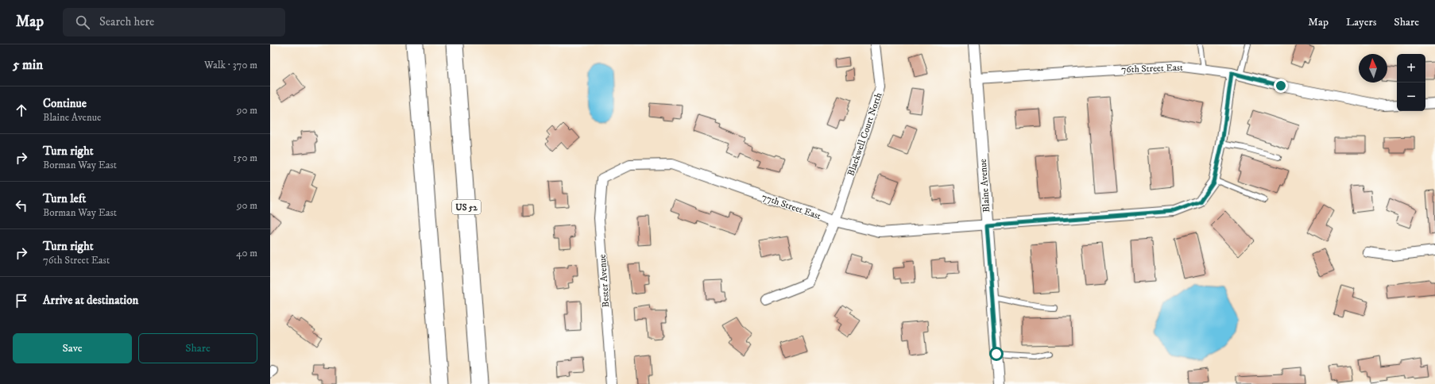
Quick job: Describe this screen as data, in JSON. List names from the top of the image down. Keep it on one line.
{"streets":{"highway":["US 52"],"street":["76th Street East","Blackwell Court North","Blaine Avenue","77th Street East","Bester Avenue"]},"crossings":[["76th Street East","Blaine Avenue"],["Blackwell Court North","77th Street East"],["Blaine Avenue","77th Street East"],["77th Street East","Bester Avenue"]],"north":"top","page":{"header":"Map","search":"Search here","nav":["Map","Layers","Share"],"heading":["5 min","Walk · 370 m"],"map_buttons":["+","−"],"list":[["Continue","Blaine Avenue","90 m"],["Turn right","Borman Way East","150 m"],["Turn left","Borman Way East","90 m"],["Turn right","76th Street East","40 m"],"Arrive at destination"],"buttons":["Save","Share"]}}
